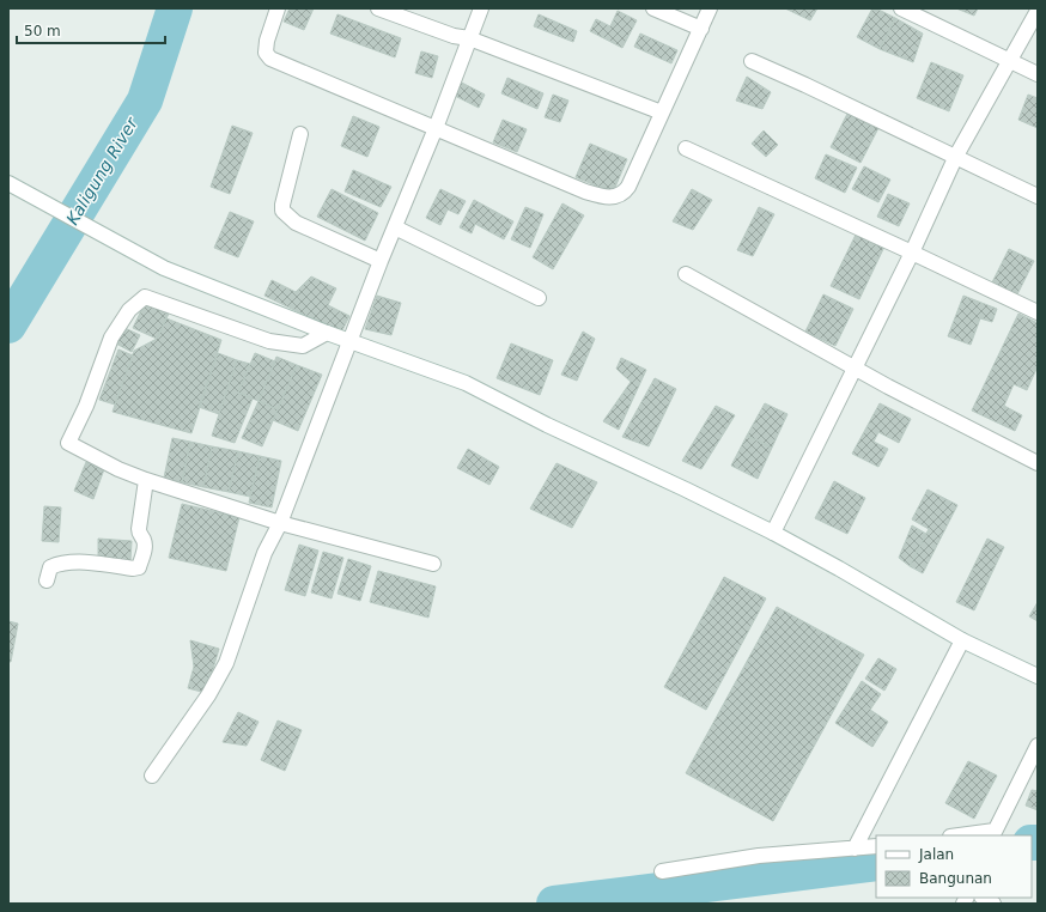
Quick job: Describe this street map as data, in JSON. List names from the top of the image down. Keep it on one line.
{"water":["Kaligung River"],"legend":["Jalan","Bangunan"],"scale_bar":"50 m"}
